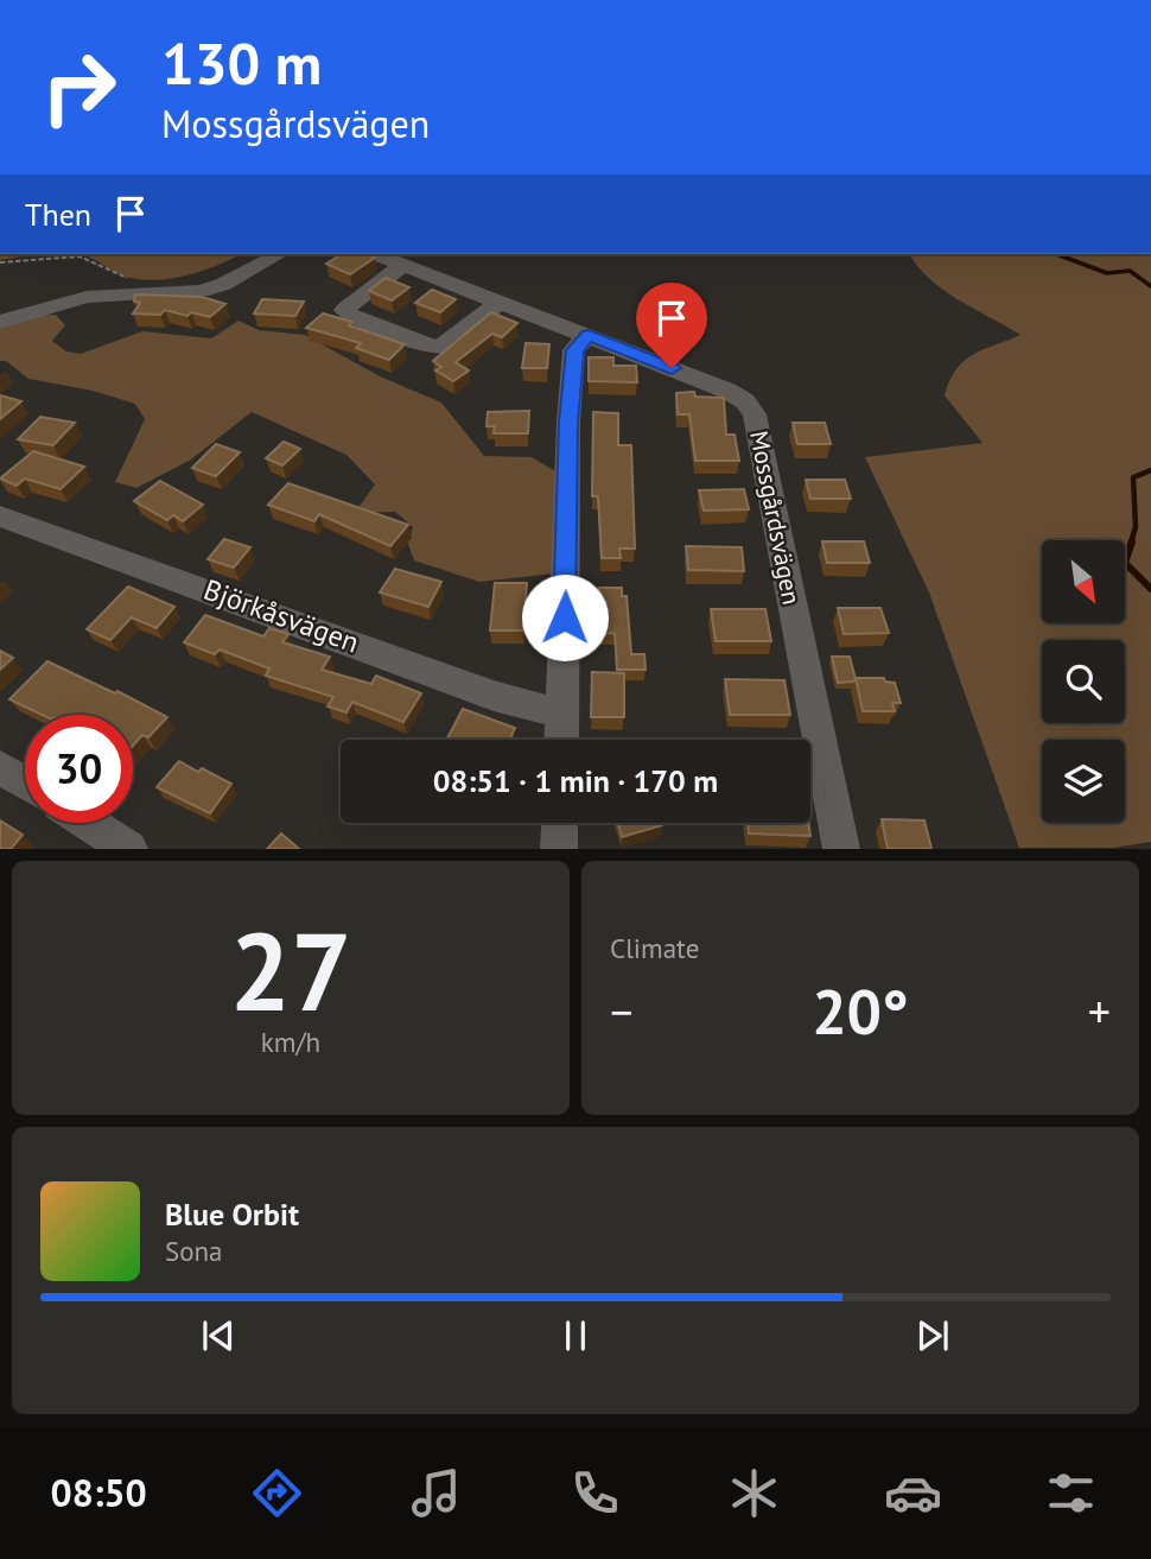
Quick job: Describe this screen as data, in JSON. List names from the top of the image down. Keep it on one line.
{"streets":{"street":["Mossgårdsvägen","Björkåsvägen"]},"north":"bottom right","page":{"turn":["130 m","Mossgårdsvägen"],"then":"Then","limit":"30","trip":"08:51 · 1 min · 170 m","tile":[["27","km/h"],"Climate"],"heat":["−","20°","+"],"song":["Blue Orbit","Sona"],"tabs":"08:50"}}
